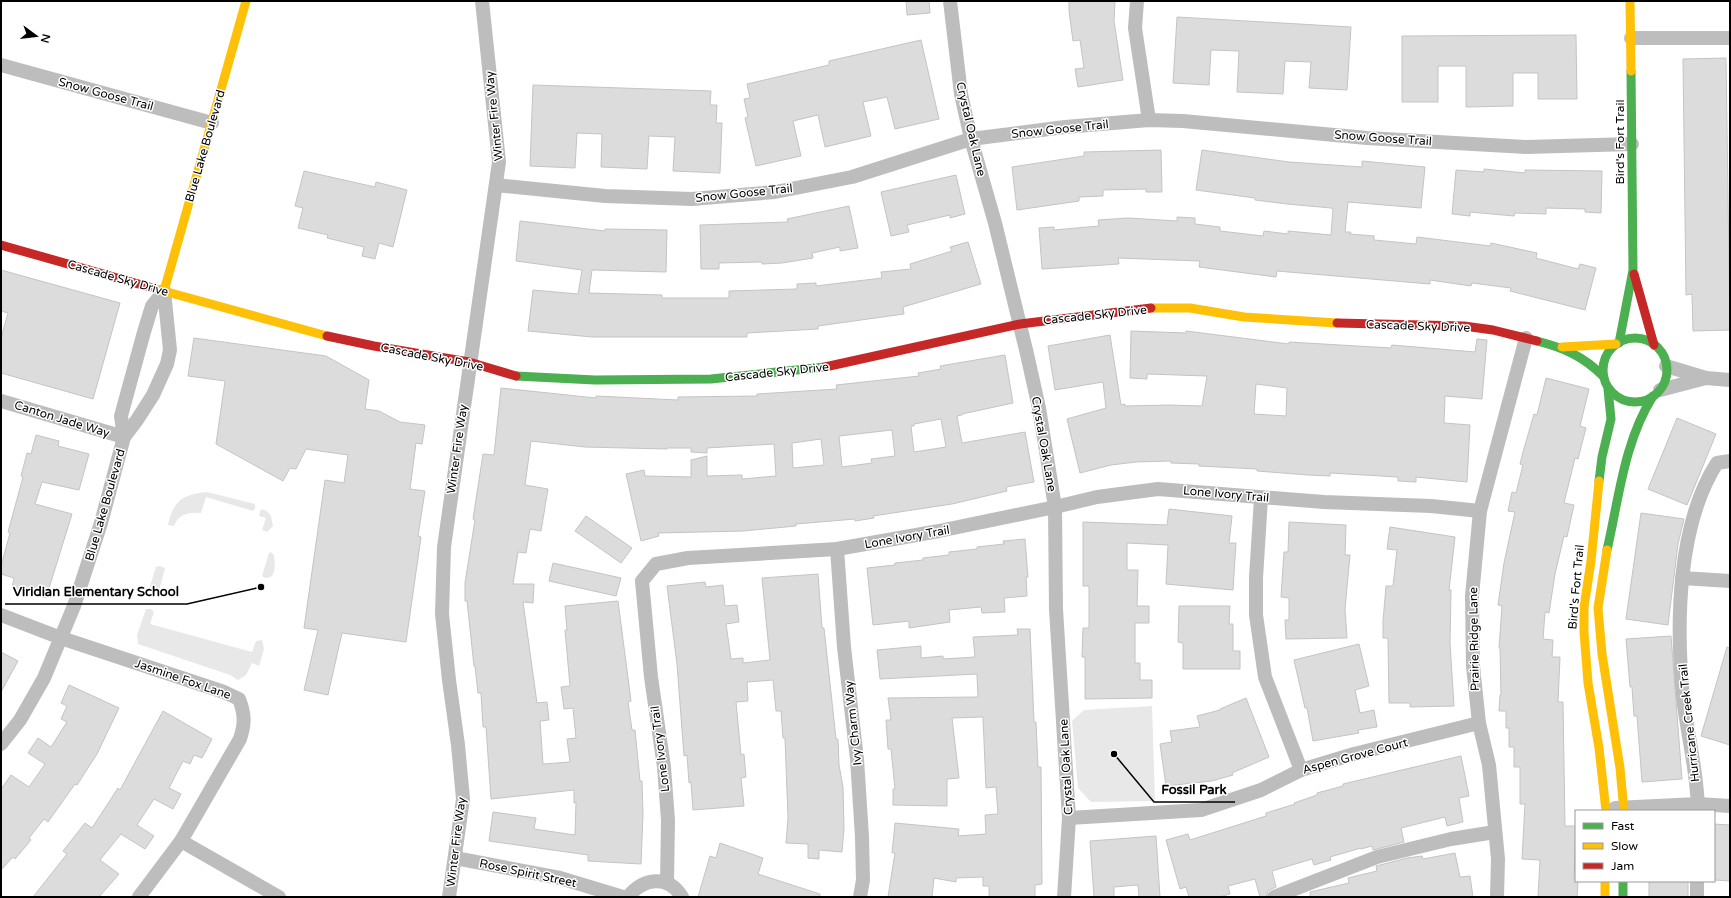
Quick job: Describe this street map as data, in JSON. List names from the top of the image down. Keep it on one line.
{"streets":{"street":["Snow Goose Trail","Winter Fire Way","Crystal Oak Lane","Bird's Fort Trail","Blue Lake Boulevard","Cascade Sky Drive","Canton Jade Way","Lone Ivory Trail","Prairie Ridge Lane","Jasmine Fox Lane","Ivy Charm Way","Hurricane Creek Trail","Aspen Grove Court","Rose Spirit Street"]},"crossings":[["Snow Goose Trail","Winter Fire Way"],["Snow Goose Trail","Crystal Oak Lane"],["Snow Goose Trail","Bird's Fort Trail"],["Snow Goose Trail","Blue Lake Boulevard"],["Winter Fire Way","Cascade Sky Drive"],["Winter Fire Way","Rose Spirit Street"],["Crystal Oak Lane","Cascade Sky Drive"],["Crystal Oak Lane","Lone Ivory Trail"],["Crystal Oak Lane","Aspen Grove Court"],["Bird's Fort Trail","Cascade Sky Drive"],["Blue Lake Boulevard","Cascade Sky Drive"],["Blue Lake Boulevard","Canton Jade Way"],["Blue Lake Boulevard","Jasmine Fox Lane"],["Cascade Sky Drive","Prairie Ridge Lane"],["Lone Ivory Trail","Prairie Ridge Lane"],["Lone Ivory Trail","Ivy Charm Way"],["Prairie Ridge Lane","Aspen Grove Court"]],"places":["Viridian Elementary School","Fossil Park"],"legend":["Fast","Slow","Jam"],"north":"right"}
